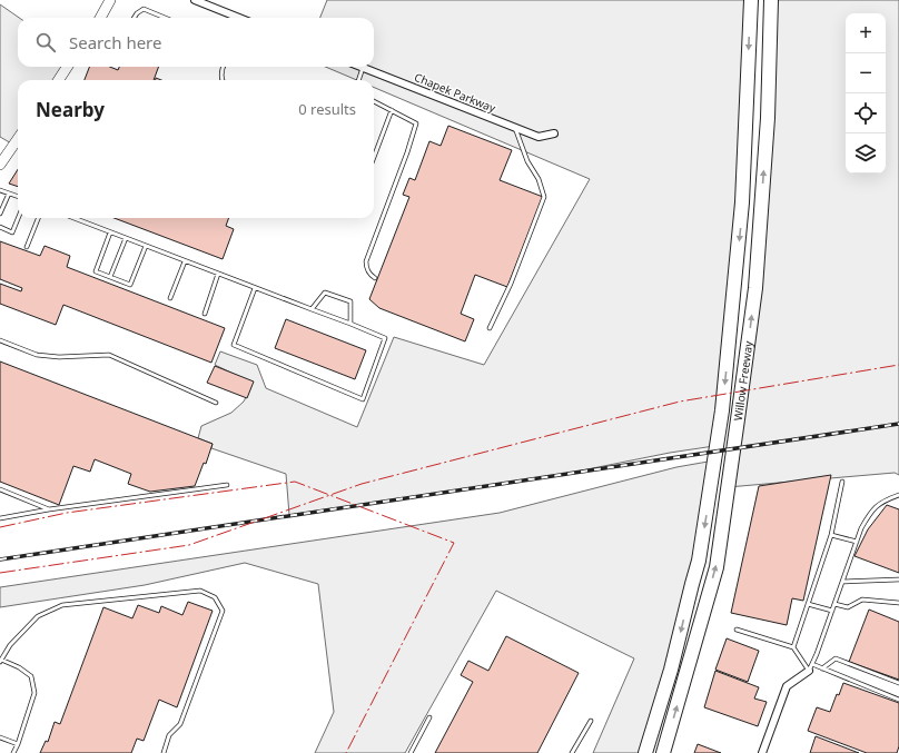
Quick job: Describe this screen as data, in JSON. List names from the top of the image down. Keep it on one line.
{"streets":{"highway":["Willow Freeway"],"street":["Chapek Parkway"]},"page":{"map_buttons":["+","−"],"search":"Search here","heading":["Nearby","0 results"]}}
